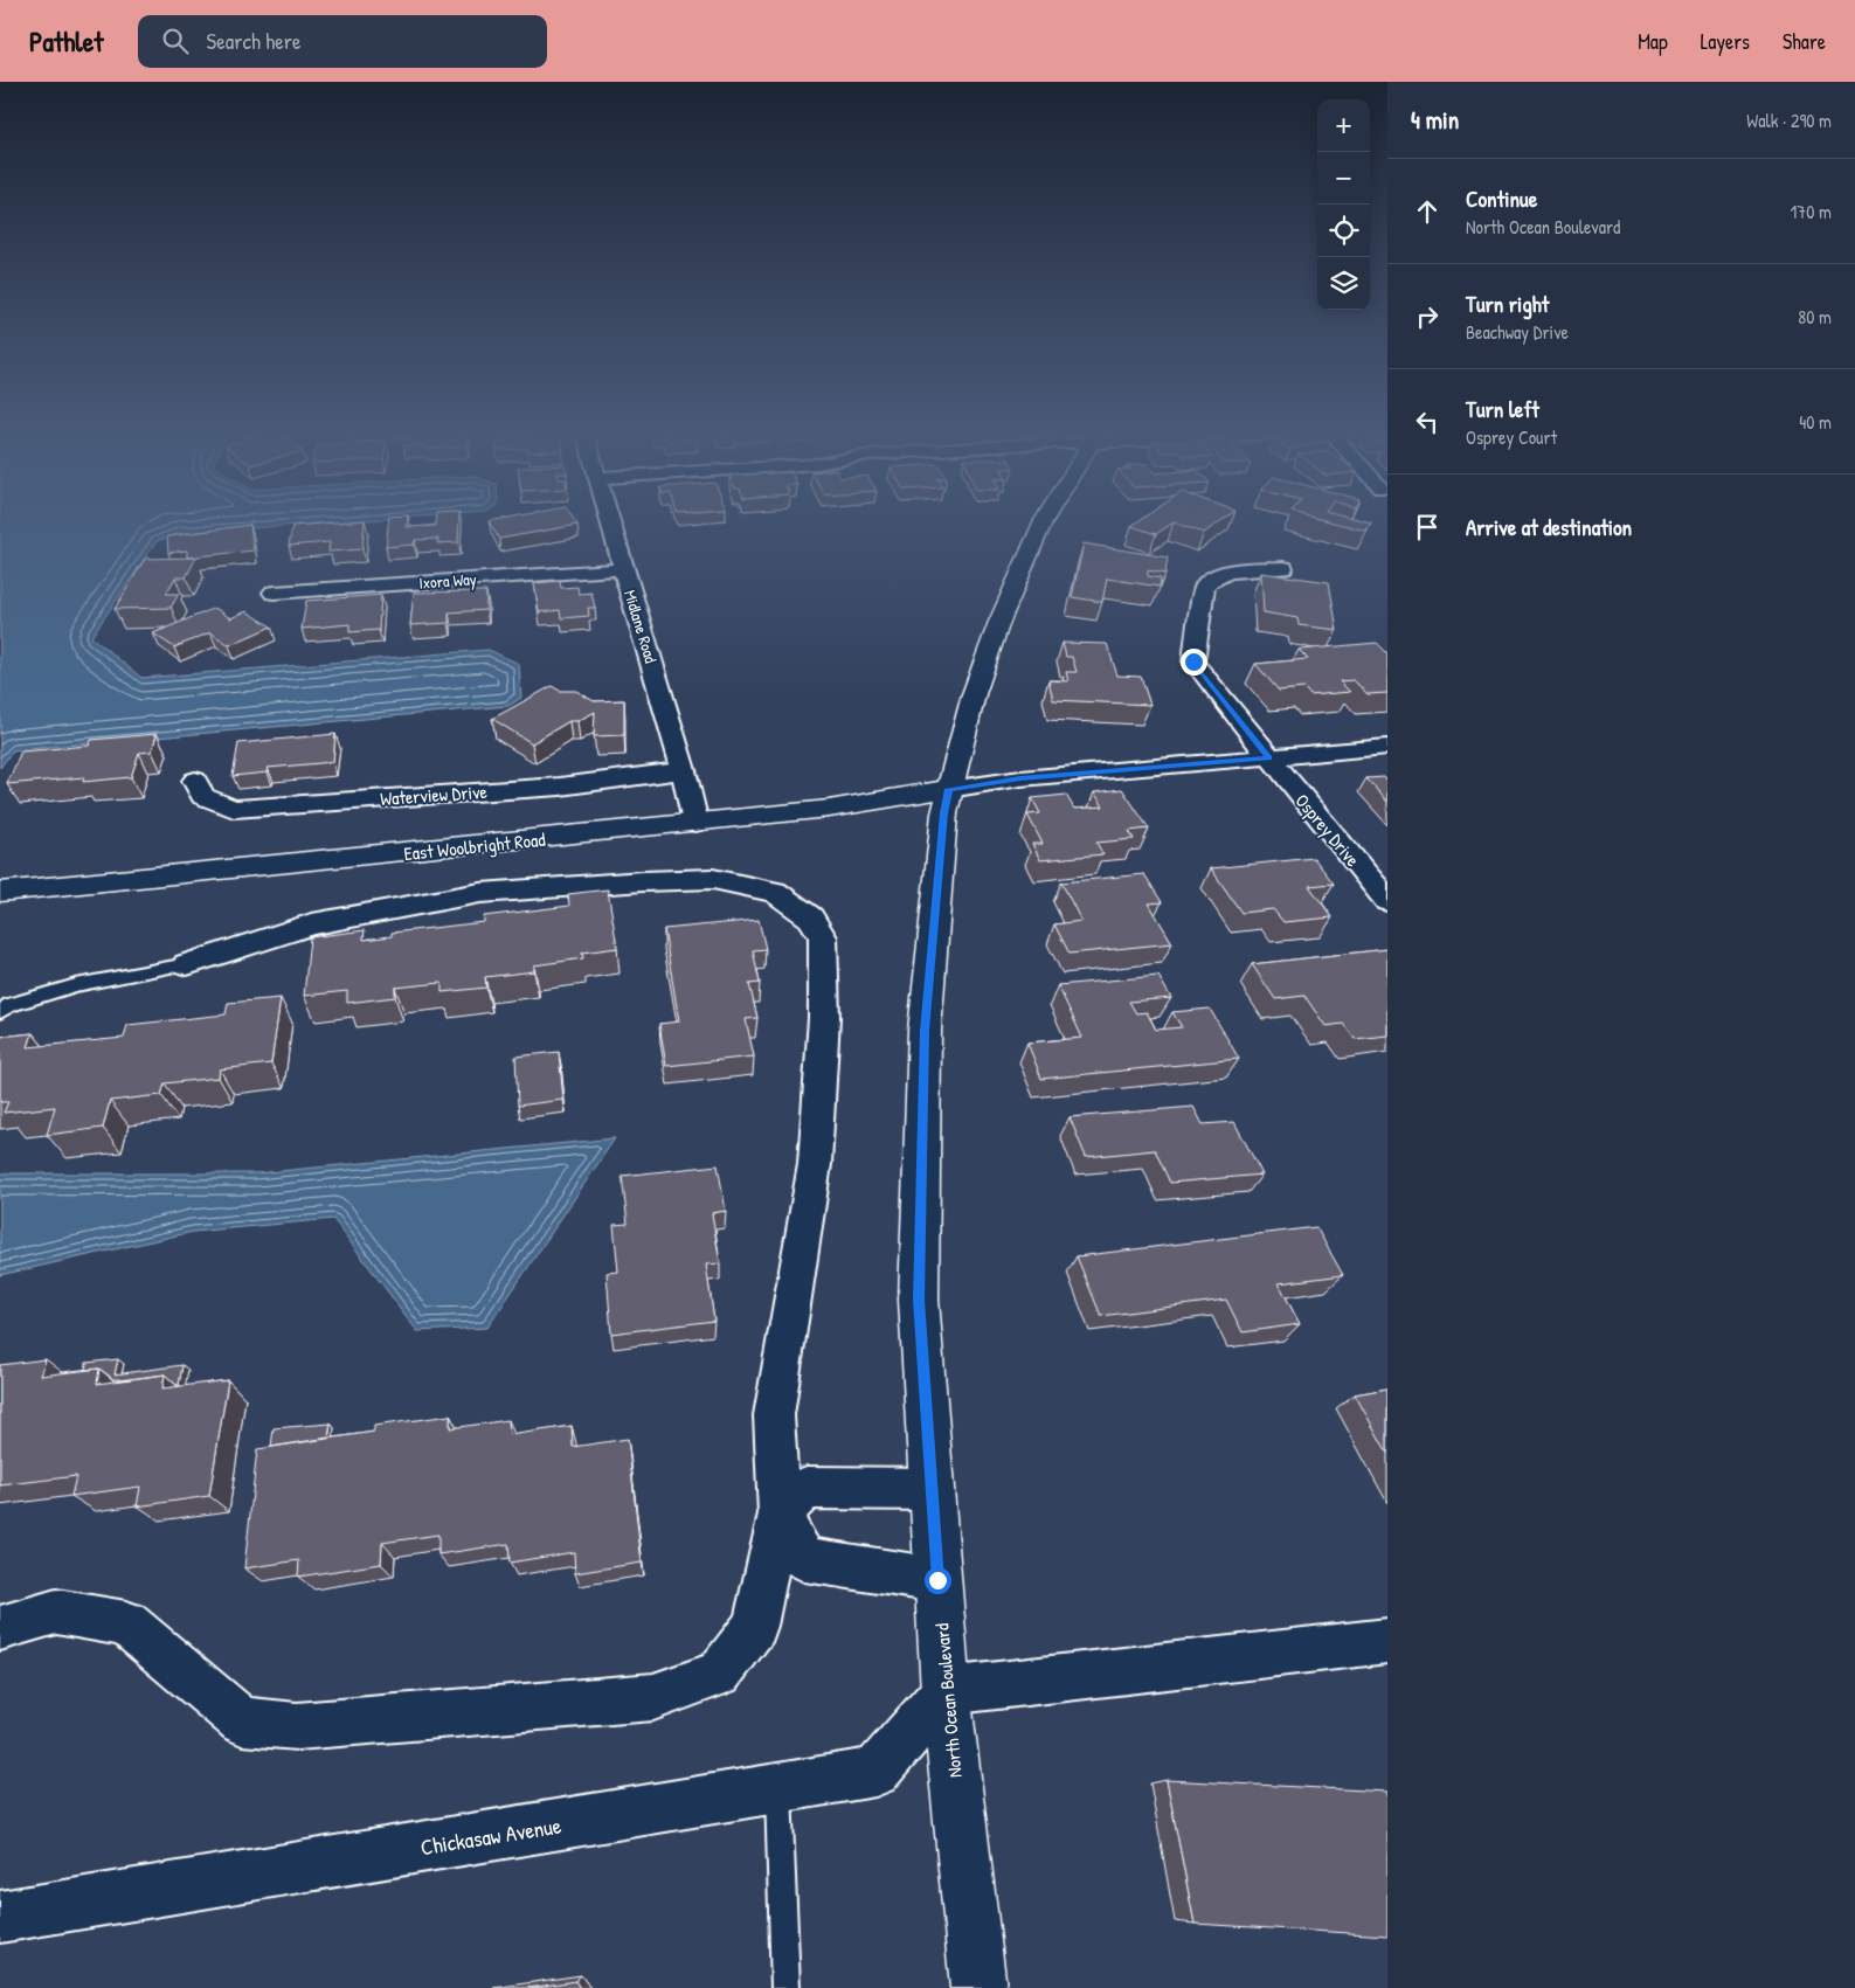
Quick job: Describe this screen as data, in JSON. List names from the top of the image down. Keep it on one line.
{"streets":{"main road":["East Woolbright Road","North Ocean Boulevard"],"street":["Ixora Way","Midlane Road","Waterview Drive","Osprey Drive","Chickasaw Avenue"]},"crossings":[["Ixora Way","Midlane Road"],["Midlane Road","Waterview Drive"],["Midlane Road","East Woolbright Road"],["East Woolbright Road","North Ocean Boulevard"],["North Ocean Boulevard","Chickasaw Avenue"]],"page":{"header":"Pathlet","search":"Search here","nav":["Map","Layers","Share"],"heading":["4 min","Walk · 290 m"],"map_buttons":["+","−"],"list":[["Continue","North Ocean Boulevard","170 m"],["Turn right","Beachway Drive","80 m"],["Turn left","Osprey Court","40 m"],"Arrive at destination"]}}
